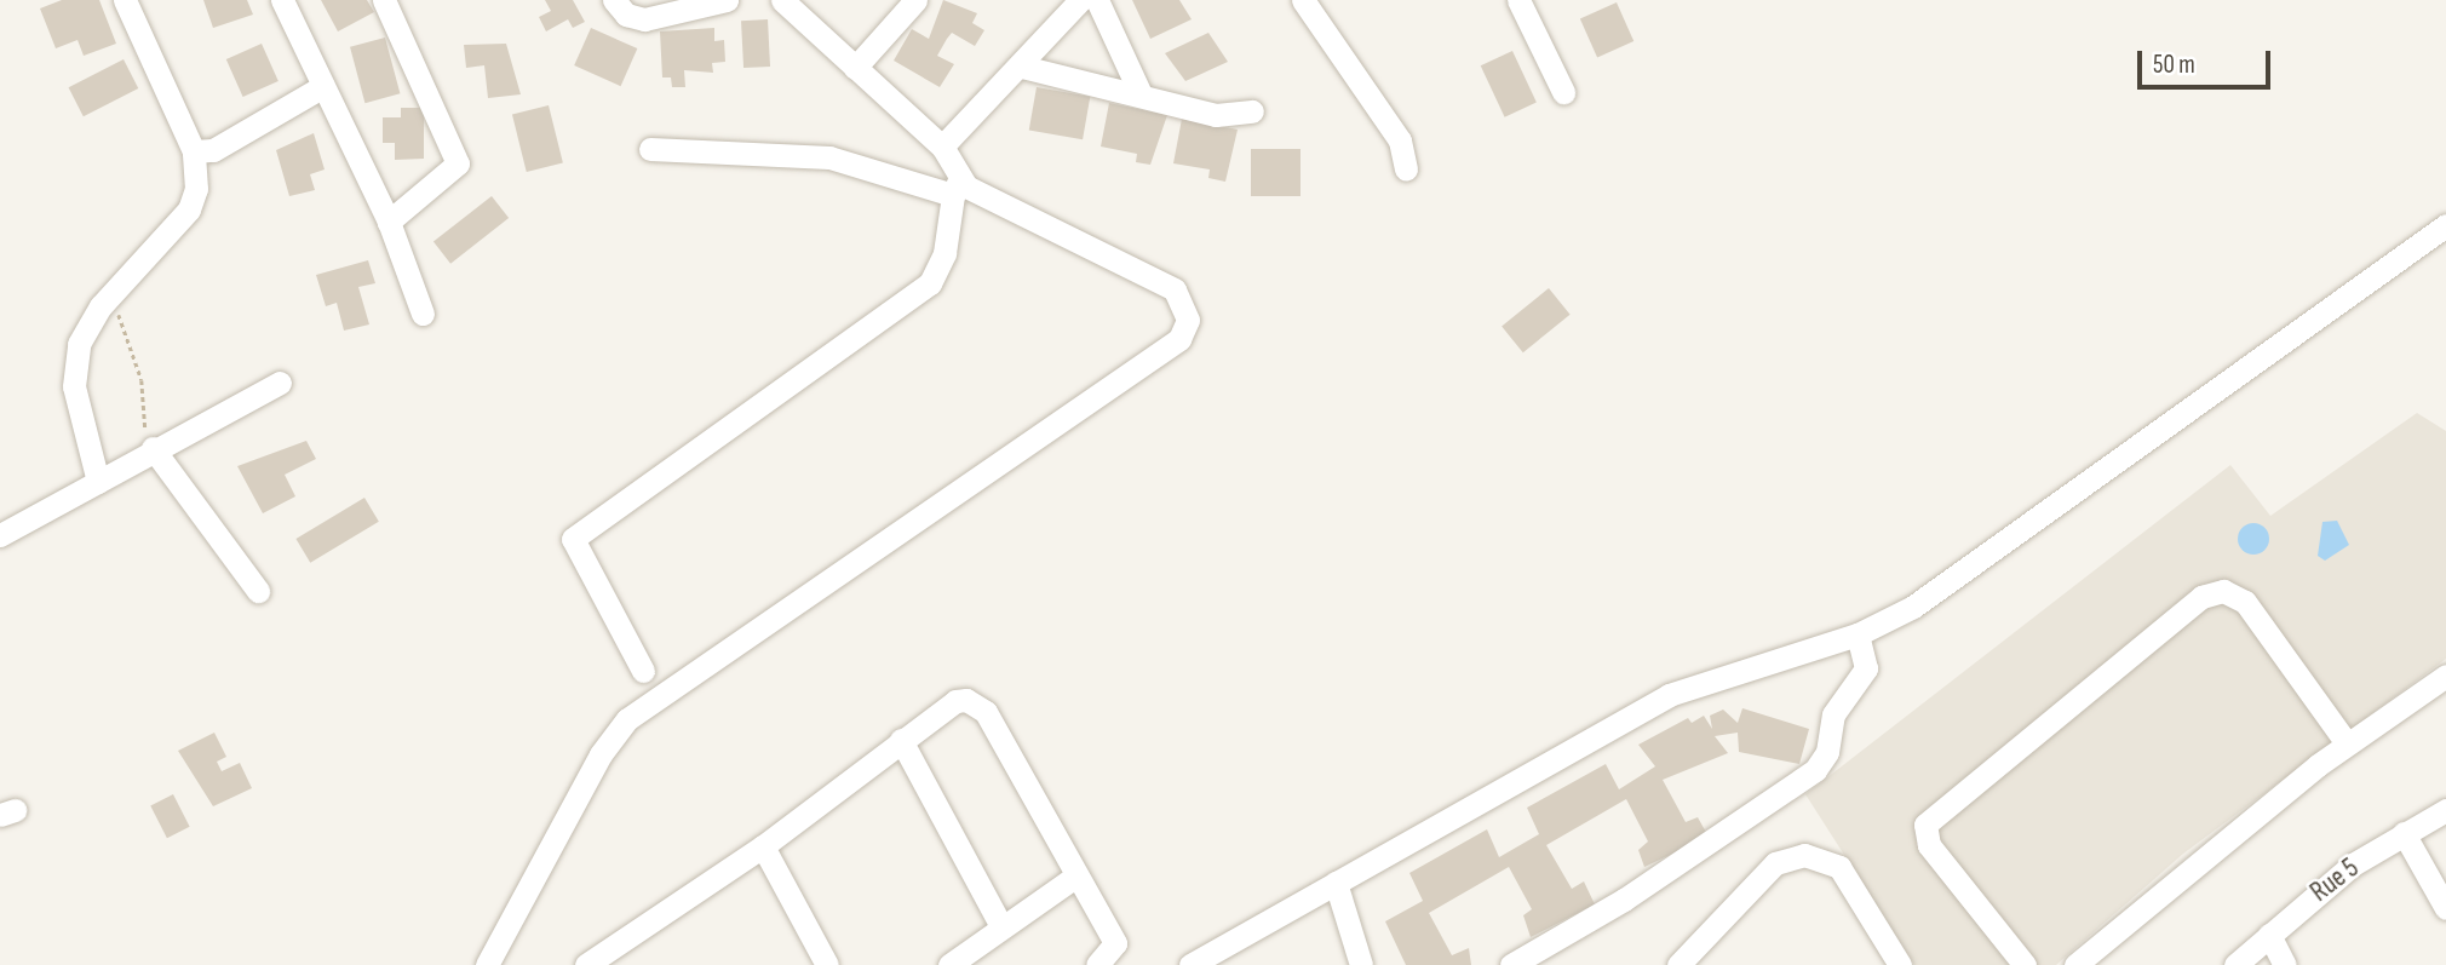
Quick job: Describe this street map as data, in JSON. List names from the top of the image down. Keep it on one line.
{"streets":{"street":["Rue 5"]},"scale_bar":"50 m"}
